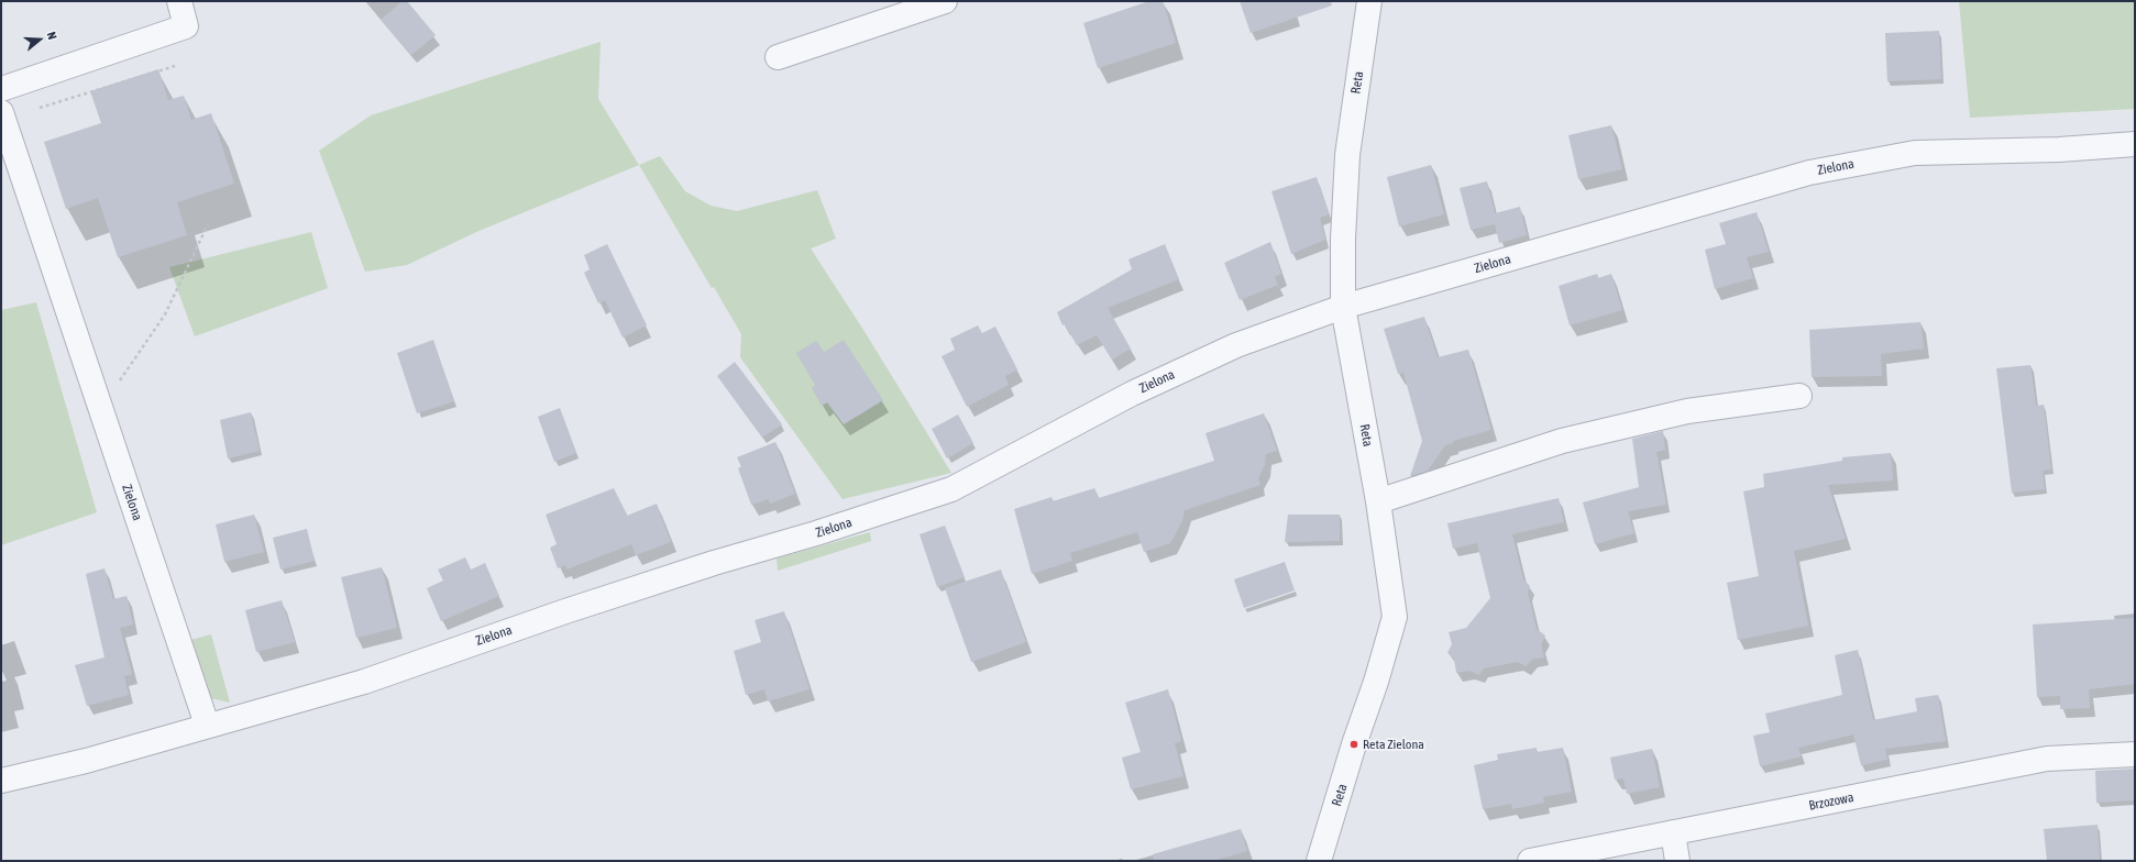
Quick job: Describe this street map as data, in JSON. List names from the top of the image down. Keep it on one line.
{"streets":{"street":["Reta","Zielona","Brzozowa"]},"crossings":[["Reta","Zielona"]],"places":["Reta Zielona"],"north":"right"}
